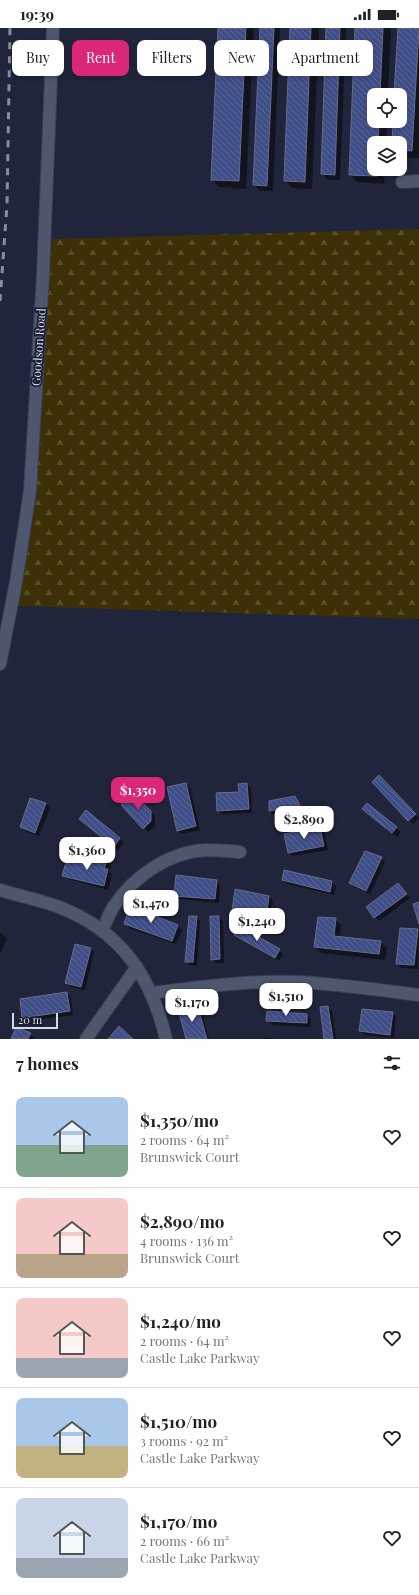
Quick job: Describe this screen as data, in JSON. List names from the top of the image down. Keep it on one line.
{"streets":{"street":["Goodson Road"]},"scale_bar":"20 m","page":{"status":"19:39","chip":["Buy","Rent","Filters","New","Apartment"],"price":["$1,350","$2,890","$1,360","$1,470","$1,240","$1,510","$1,170"],"scale":"20 m","heading":"7 homes","list":[{"name":"$1,350/mo","note":"2 rooms · 64 m² · Brunswick Court"},{"name":"$2,890/mo","note":"4 rooms · 136 m² · Brunswick Court"},{"name":"$1,240/mo","note":"2 rooms · 64 m² · Castle Lake Parkway"},{"name":"$1,510/mo","note":"3 rooms · 92 m² · Castle Lake Parkway"},{"name":"$1,170/mo","note":"2 rooms · 66 m² · Castle Lake Parkway"}]}}
